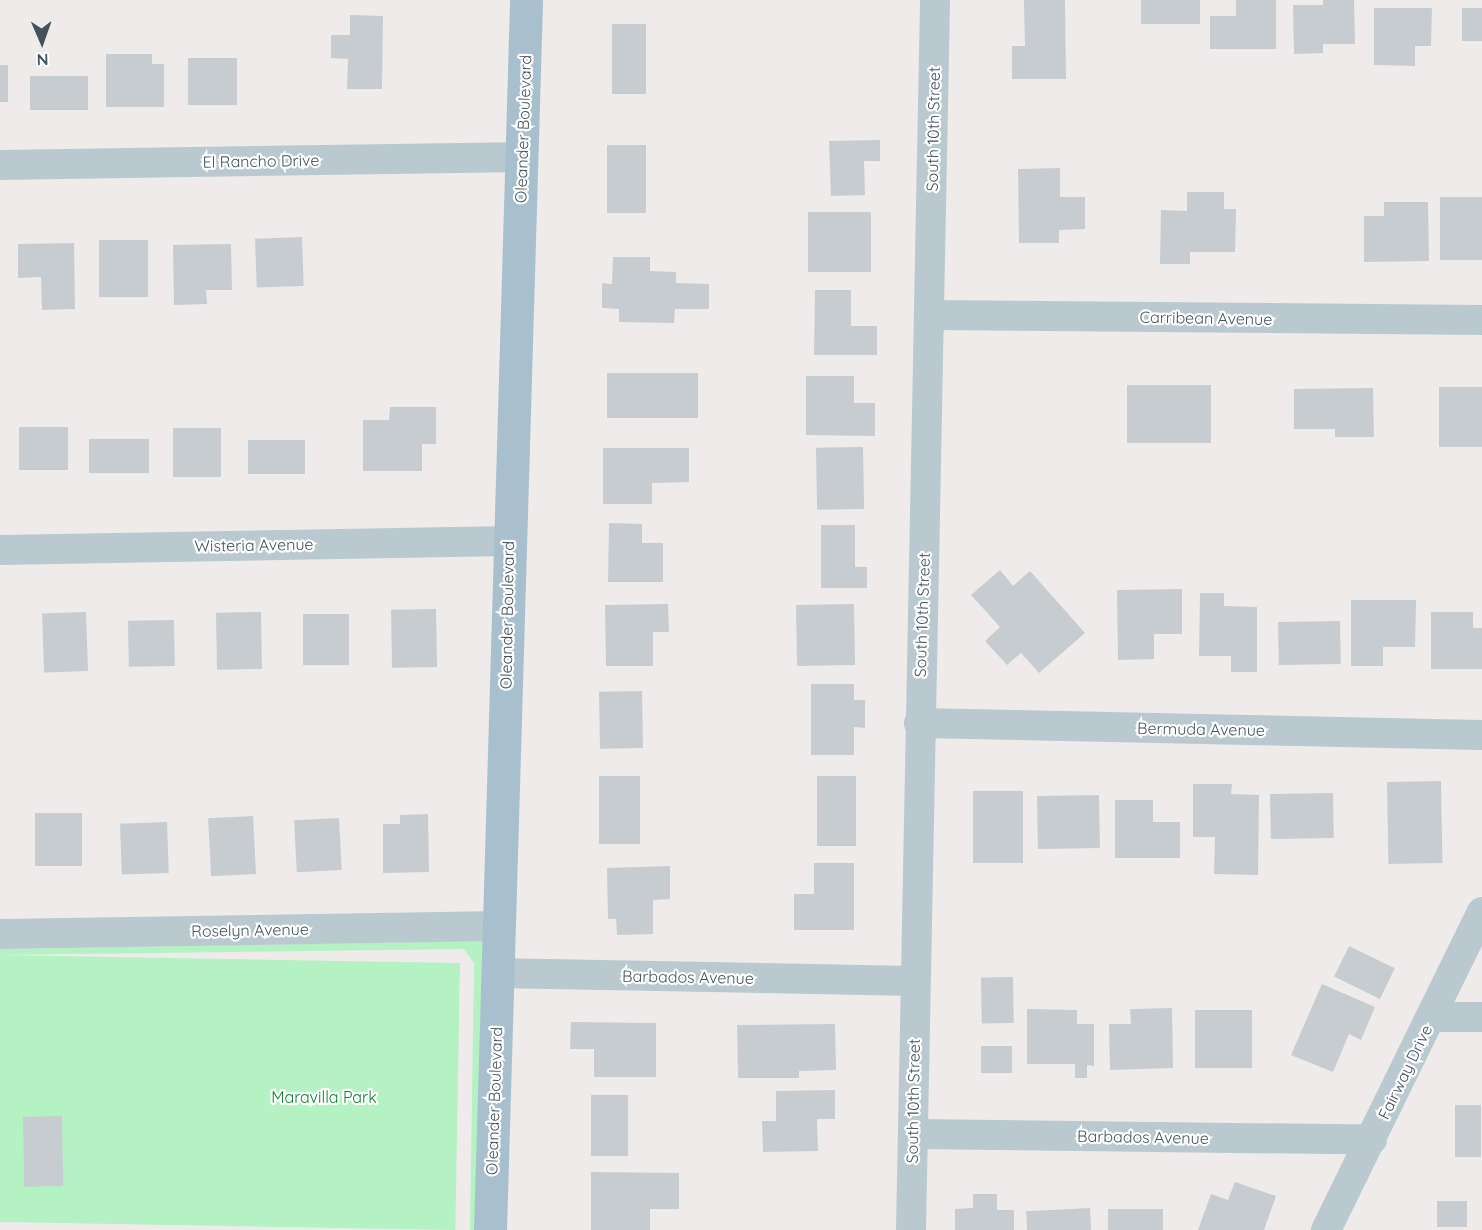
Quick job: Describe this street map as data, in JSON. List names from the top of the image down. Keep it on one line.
{"streets":{"main road":["Oleander Boulevard"],"street":["South 10th Street","El Rancho Drive","Carribean Avenue","Wisteria Avenue","Bermuda Avenue","Roselyn Avenue","Barbados Avenue","Fairway Drive"]},"crossings":[["Oleander Boulevard","El Rancho Drive"],["Oleander Boulevard","Wisteria Avenue"],["Oleander Boulevard","Roselyn Avenue"],["Oleander Boulevard","Barbados Avenue"],["South 10th Street","Carribean Avenue"],["South 10th Street","Bermuda Avenue"],["South 10th Street","Barbados Avenue"],["Barbados Avenue","Fairway Drive"]],"parks":["Maravilla Park"],"north":"bottom"}
